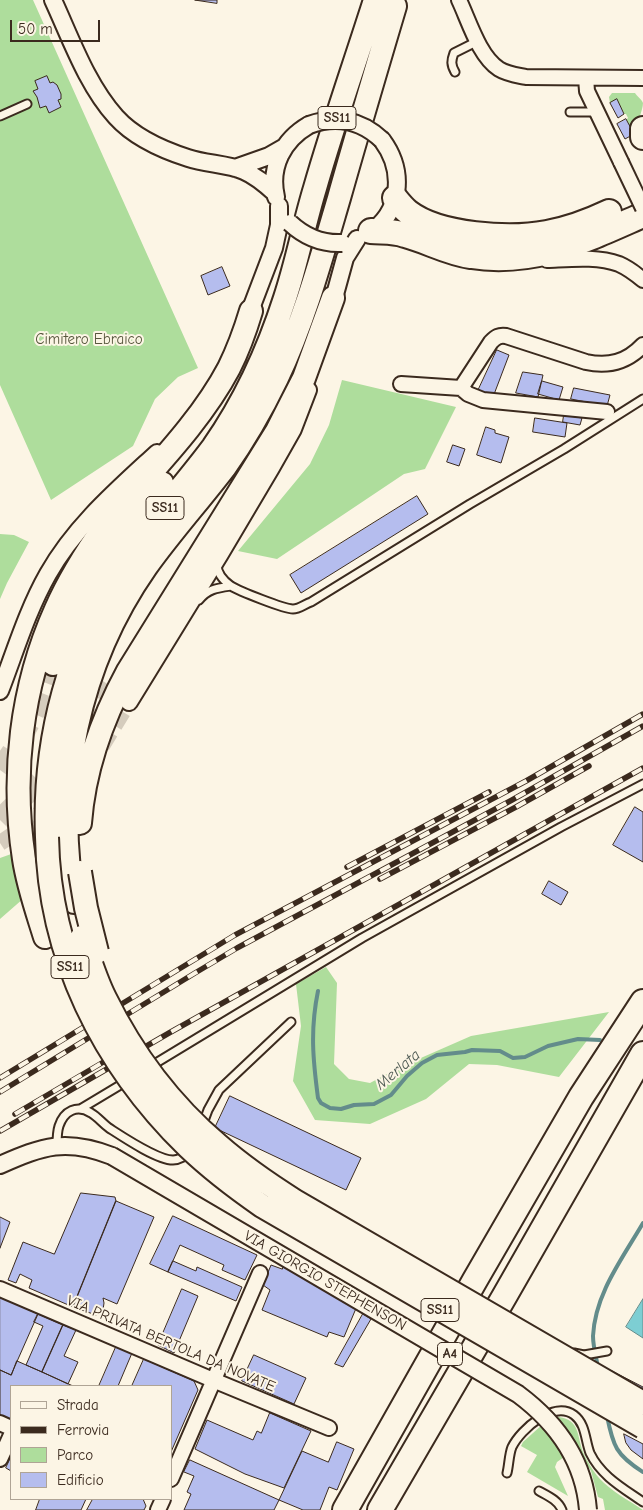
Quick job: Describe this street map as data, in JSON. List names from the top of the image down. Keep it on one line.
{"streets":{"highway":["SS11","A4"],"street":["VIA GIORGIO STEPHENSON","VIA PRIVATA BERTOLA DA NOVATE"]},"water":["Merlata"],"parks":["Cimitero Ebraico"],"legend":["Strada","Ferrovia","Parco","Edificio"],"scale_bar":"50 m"}
